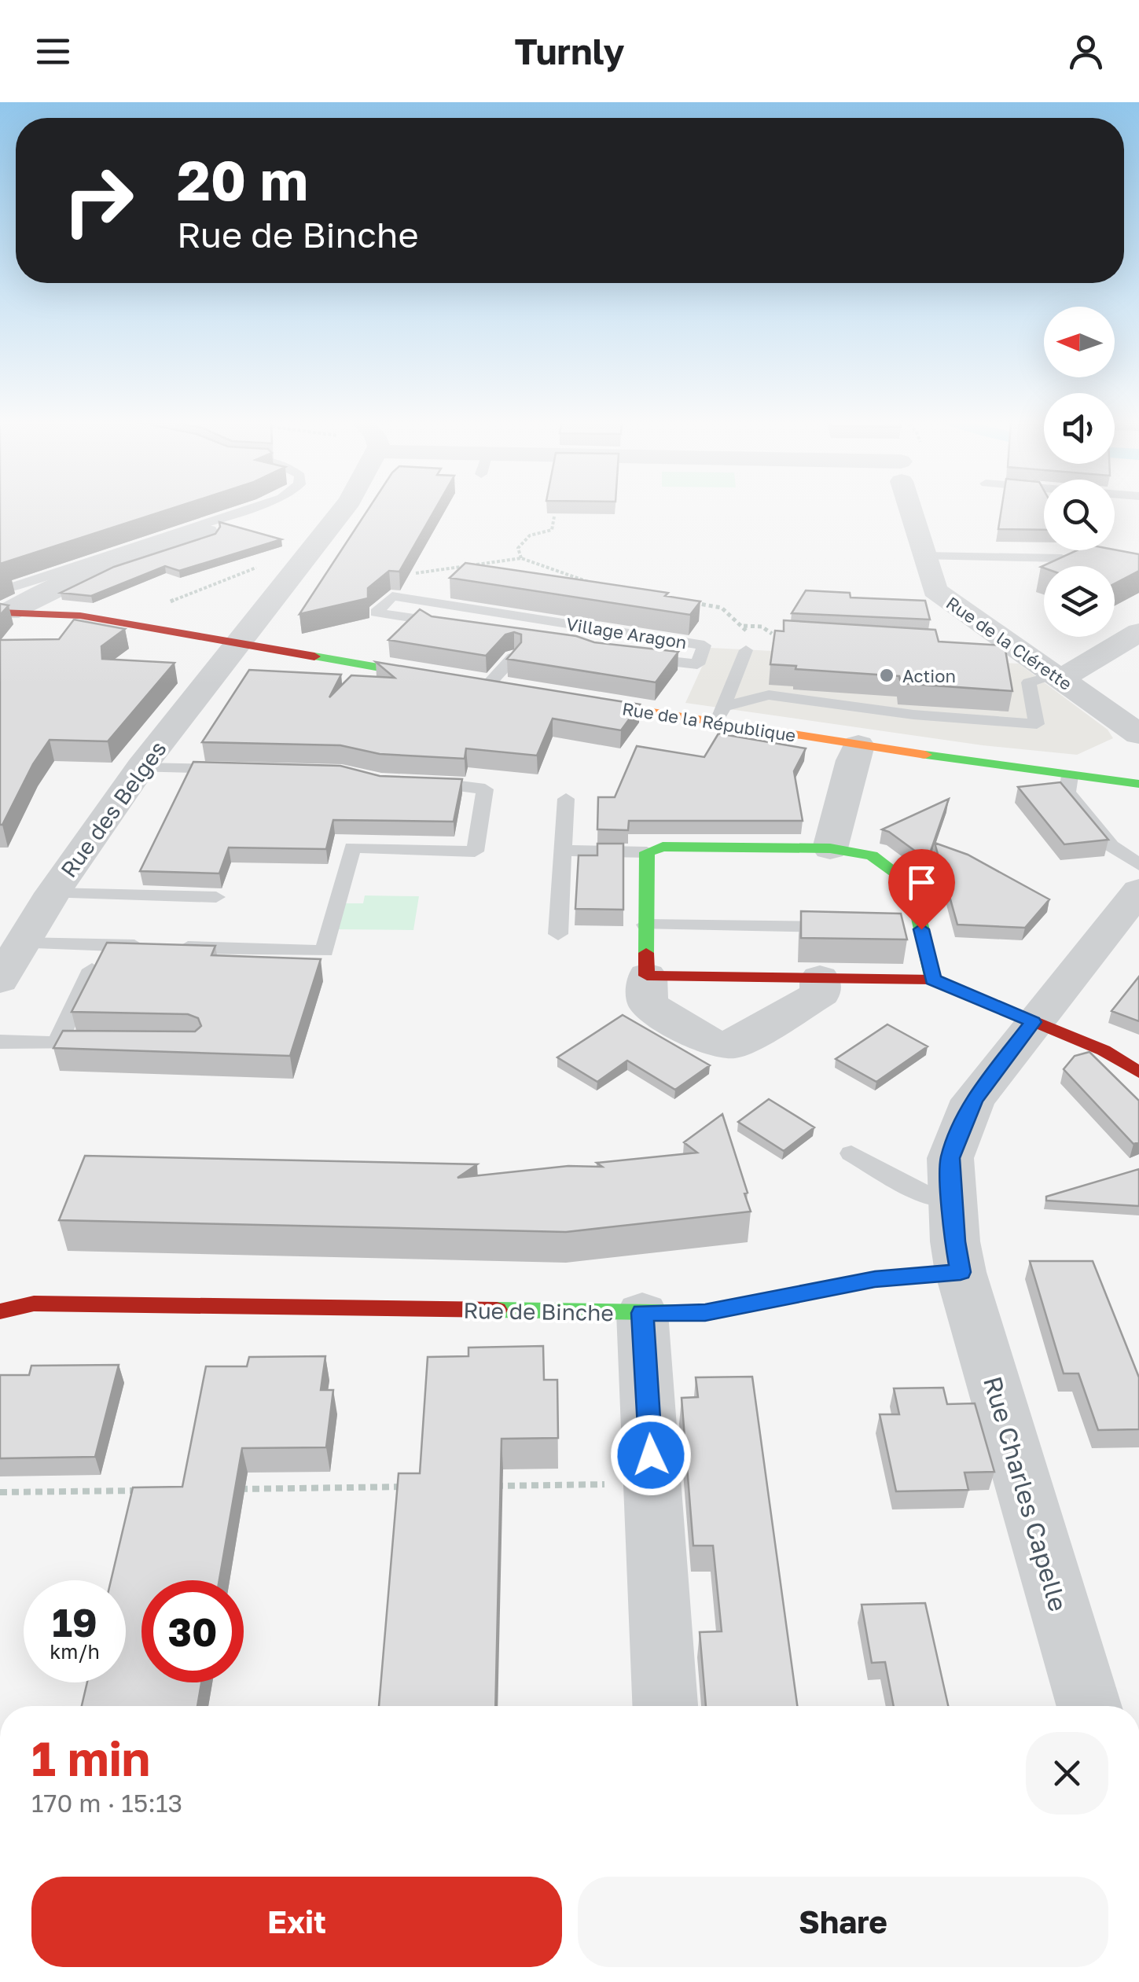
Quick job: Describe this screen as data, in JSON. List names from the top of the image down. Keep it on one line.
{"streets":{"street":["Rue de la Clérette","Rue de la République","Rue des Belges","Rue de Binche","Rue Charles Capelle"],"lane":["Village Aragon"]},"crossings":[["Rue de Binche","Rue Charles Capelle"]],"places":["Action"],"north":"left","page":{"header":"Turnly","turn":["20 m","Rue de Binche"],"speed":"19 km/h","limit":"30","heading":["1 min","170 m · 15:13"],"buttons":["Exit","Share"]}}
